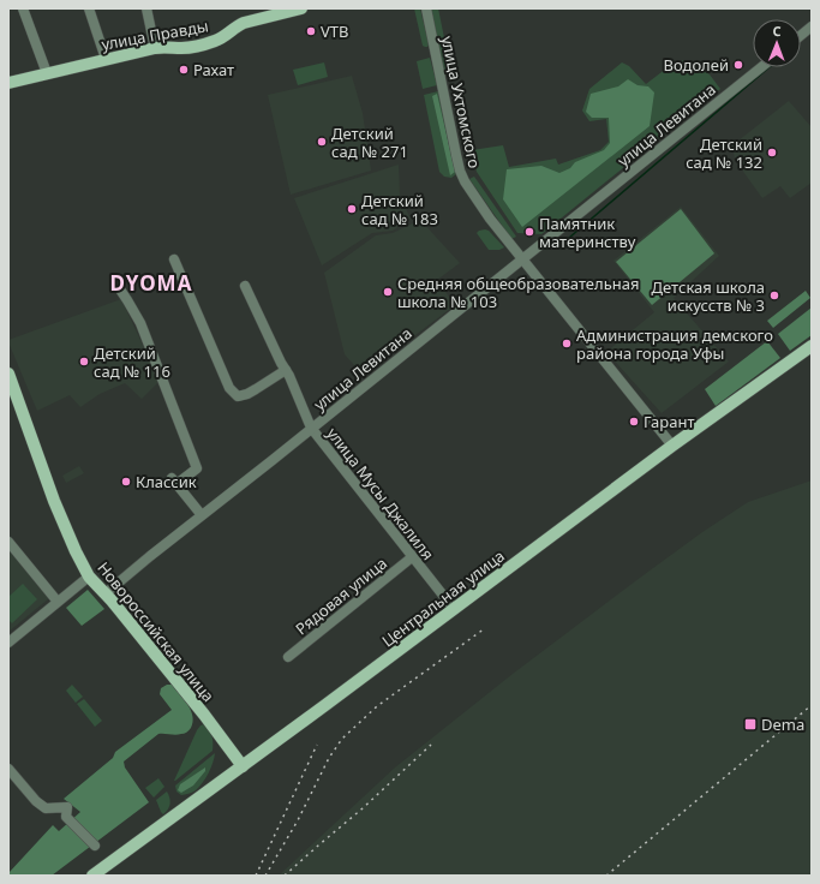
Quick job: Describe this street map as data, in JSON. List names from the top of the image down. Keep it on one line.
{"streets":{"main road":["улица Правды","Центральная улица","Новороссийская улица"],"street":["улица Ухтомского","улица Левитана","улица Мусы Джалиля","Рядовая улица"]},"crossings":[["улица Ухтомского","улица Левитана"],["улица Ухтомского","Центральная улица"],["улица Левитана","улица Мусы Джалиля"],["улица Левитана","Новороссийская улица"],["улица Мусы Джалиля","Рядовая улица"],["улица Мусы Джалиля","Центральная улица"],["Центральная улица","Новороссийская улица"]],"districts":["DYOMA"],"places":{"other":["VTB","Водолей","Рахат","Детский сад № 271","Детский сад № 132","Детский сад № 183","Памятник материнству","Средняя общеобразовательная школа № 103","Детская школа искусств № 3","Администрация демского района города Уфы","Детский сад № 116","Гарант","Классик"],"transit":["Dema"]},"north":"top"}
